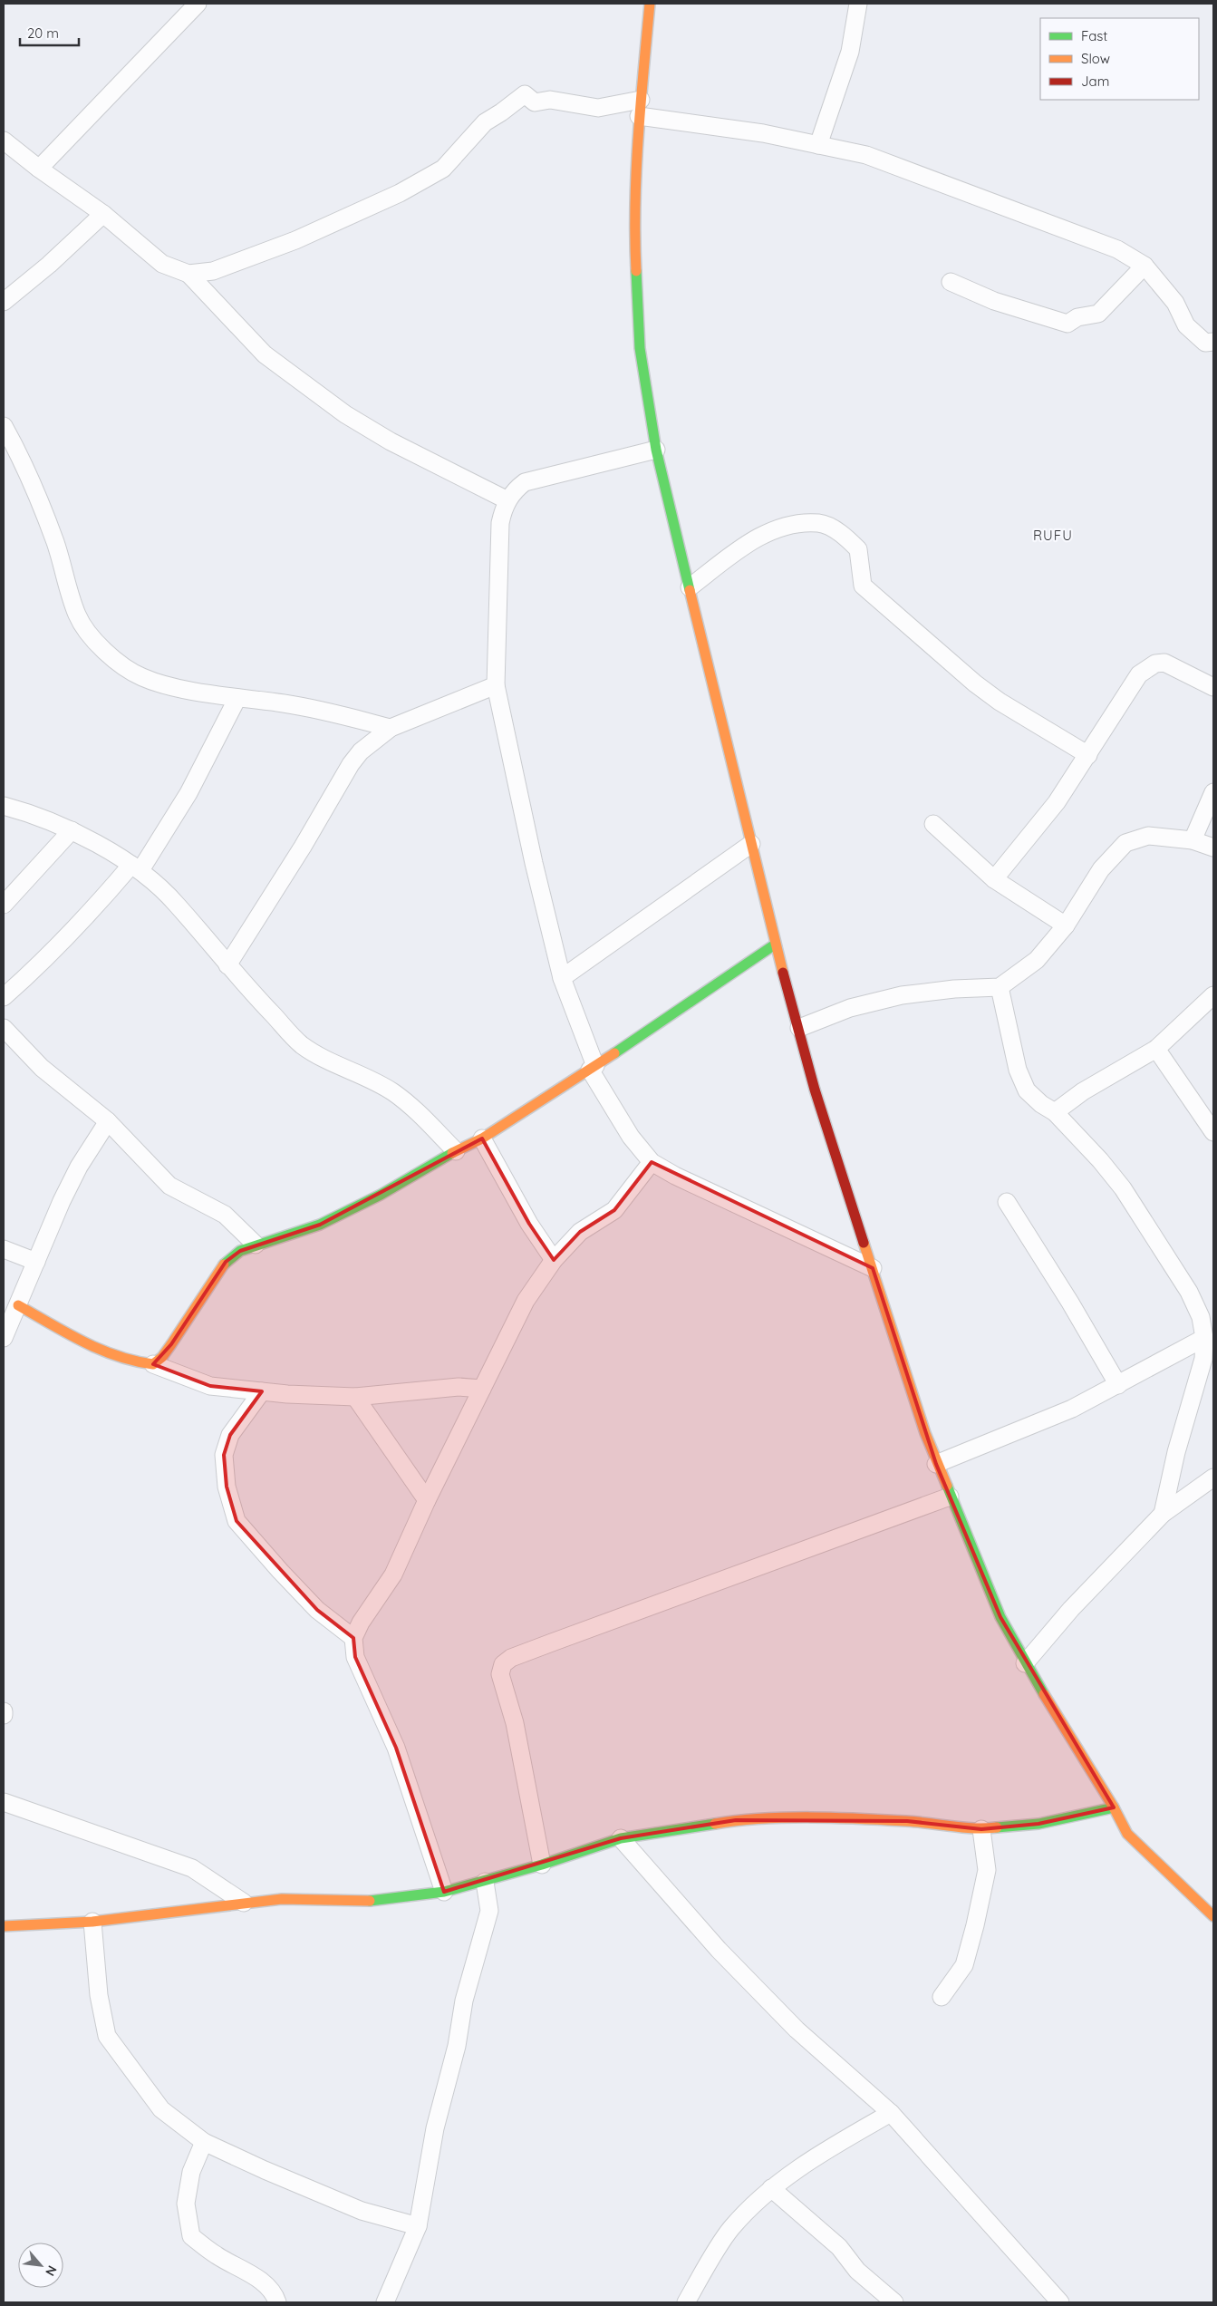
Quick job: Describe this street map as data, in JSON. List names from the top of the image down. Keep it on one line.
{"districts":["RUFU"],"legend":["Fast","Slow","Jam"],"scale_bar":"20 m","north":"bottom right"}
